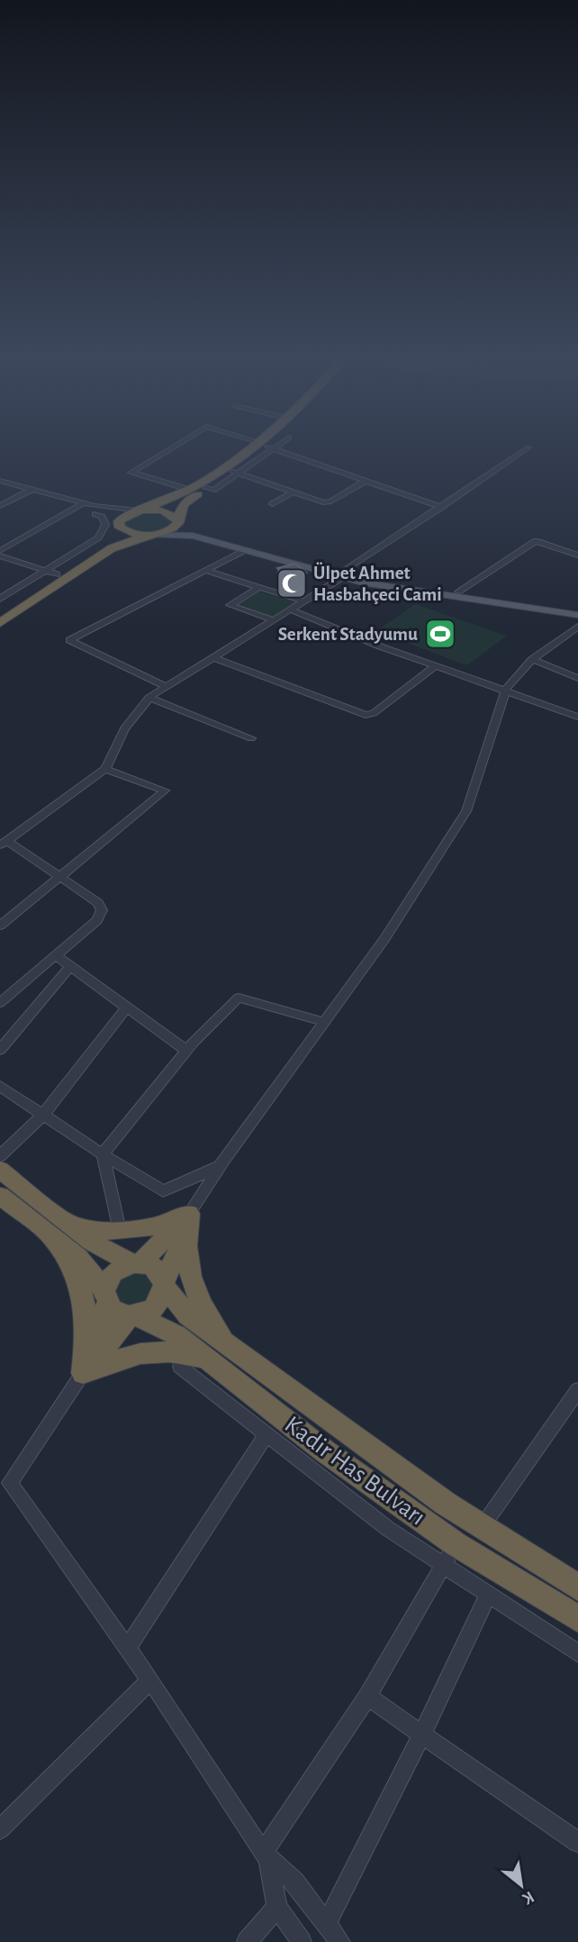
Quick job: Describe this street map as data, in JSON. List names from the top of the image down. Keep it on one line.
{"streets":{"highway":["Kadir Has Bulvarı"]},"places":{"mosque":["Ülpet Ahmet Hasbahçeci Cami"],"sports":["Serkent Stadyumu"]},"north":"bottom right"}
